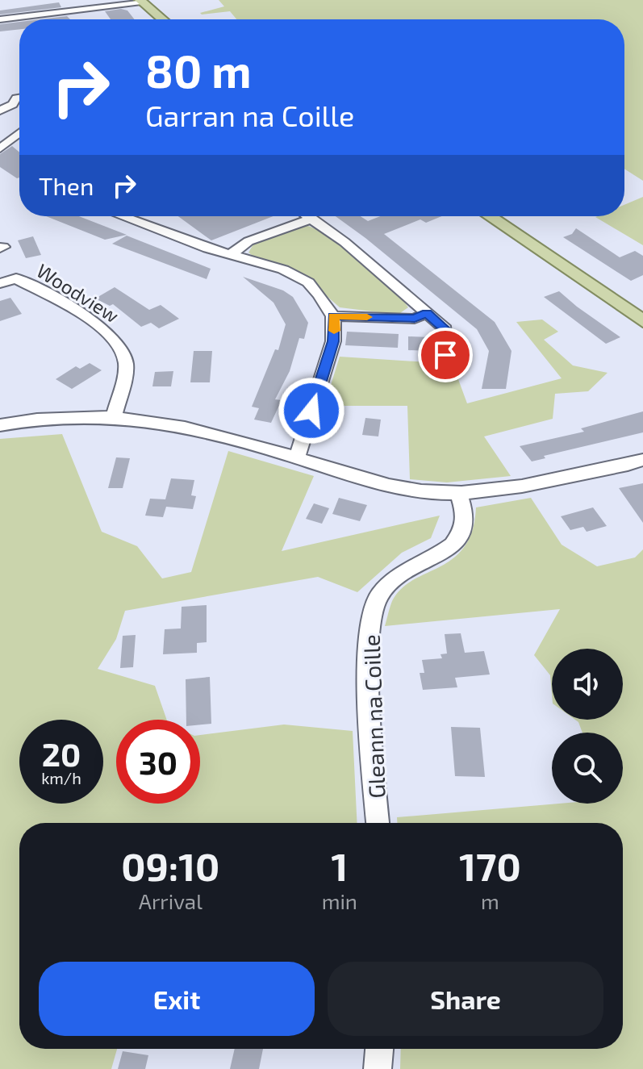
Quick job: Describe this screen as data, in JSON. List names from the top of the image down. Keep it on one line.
{"streets":{"street":["Woodview","Gleann na Coille"]},"page":{"turn":["80 m","Garran na Coille"],"then":"Then","speed":"20 km/h","limit":"30","eta":["09:10","Arrival","1","min","170","m"],"buttons":["Exit","Share"]}}
